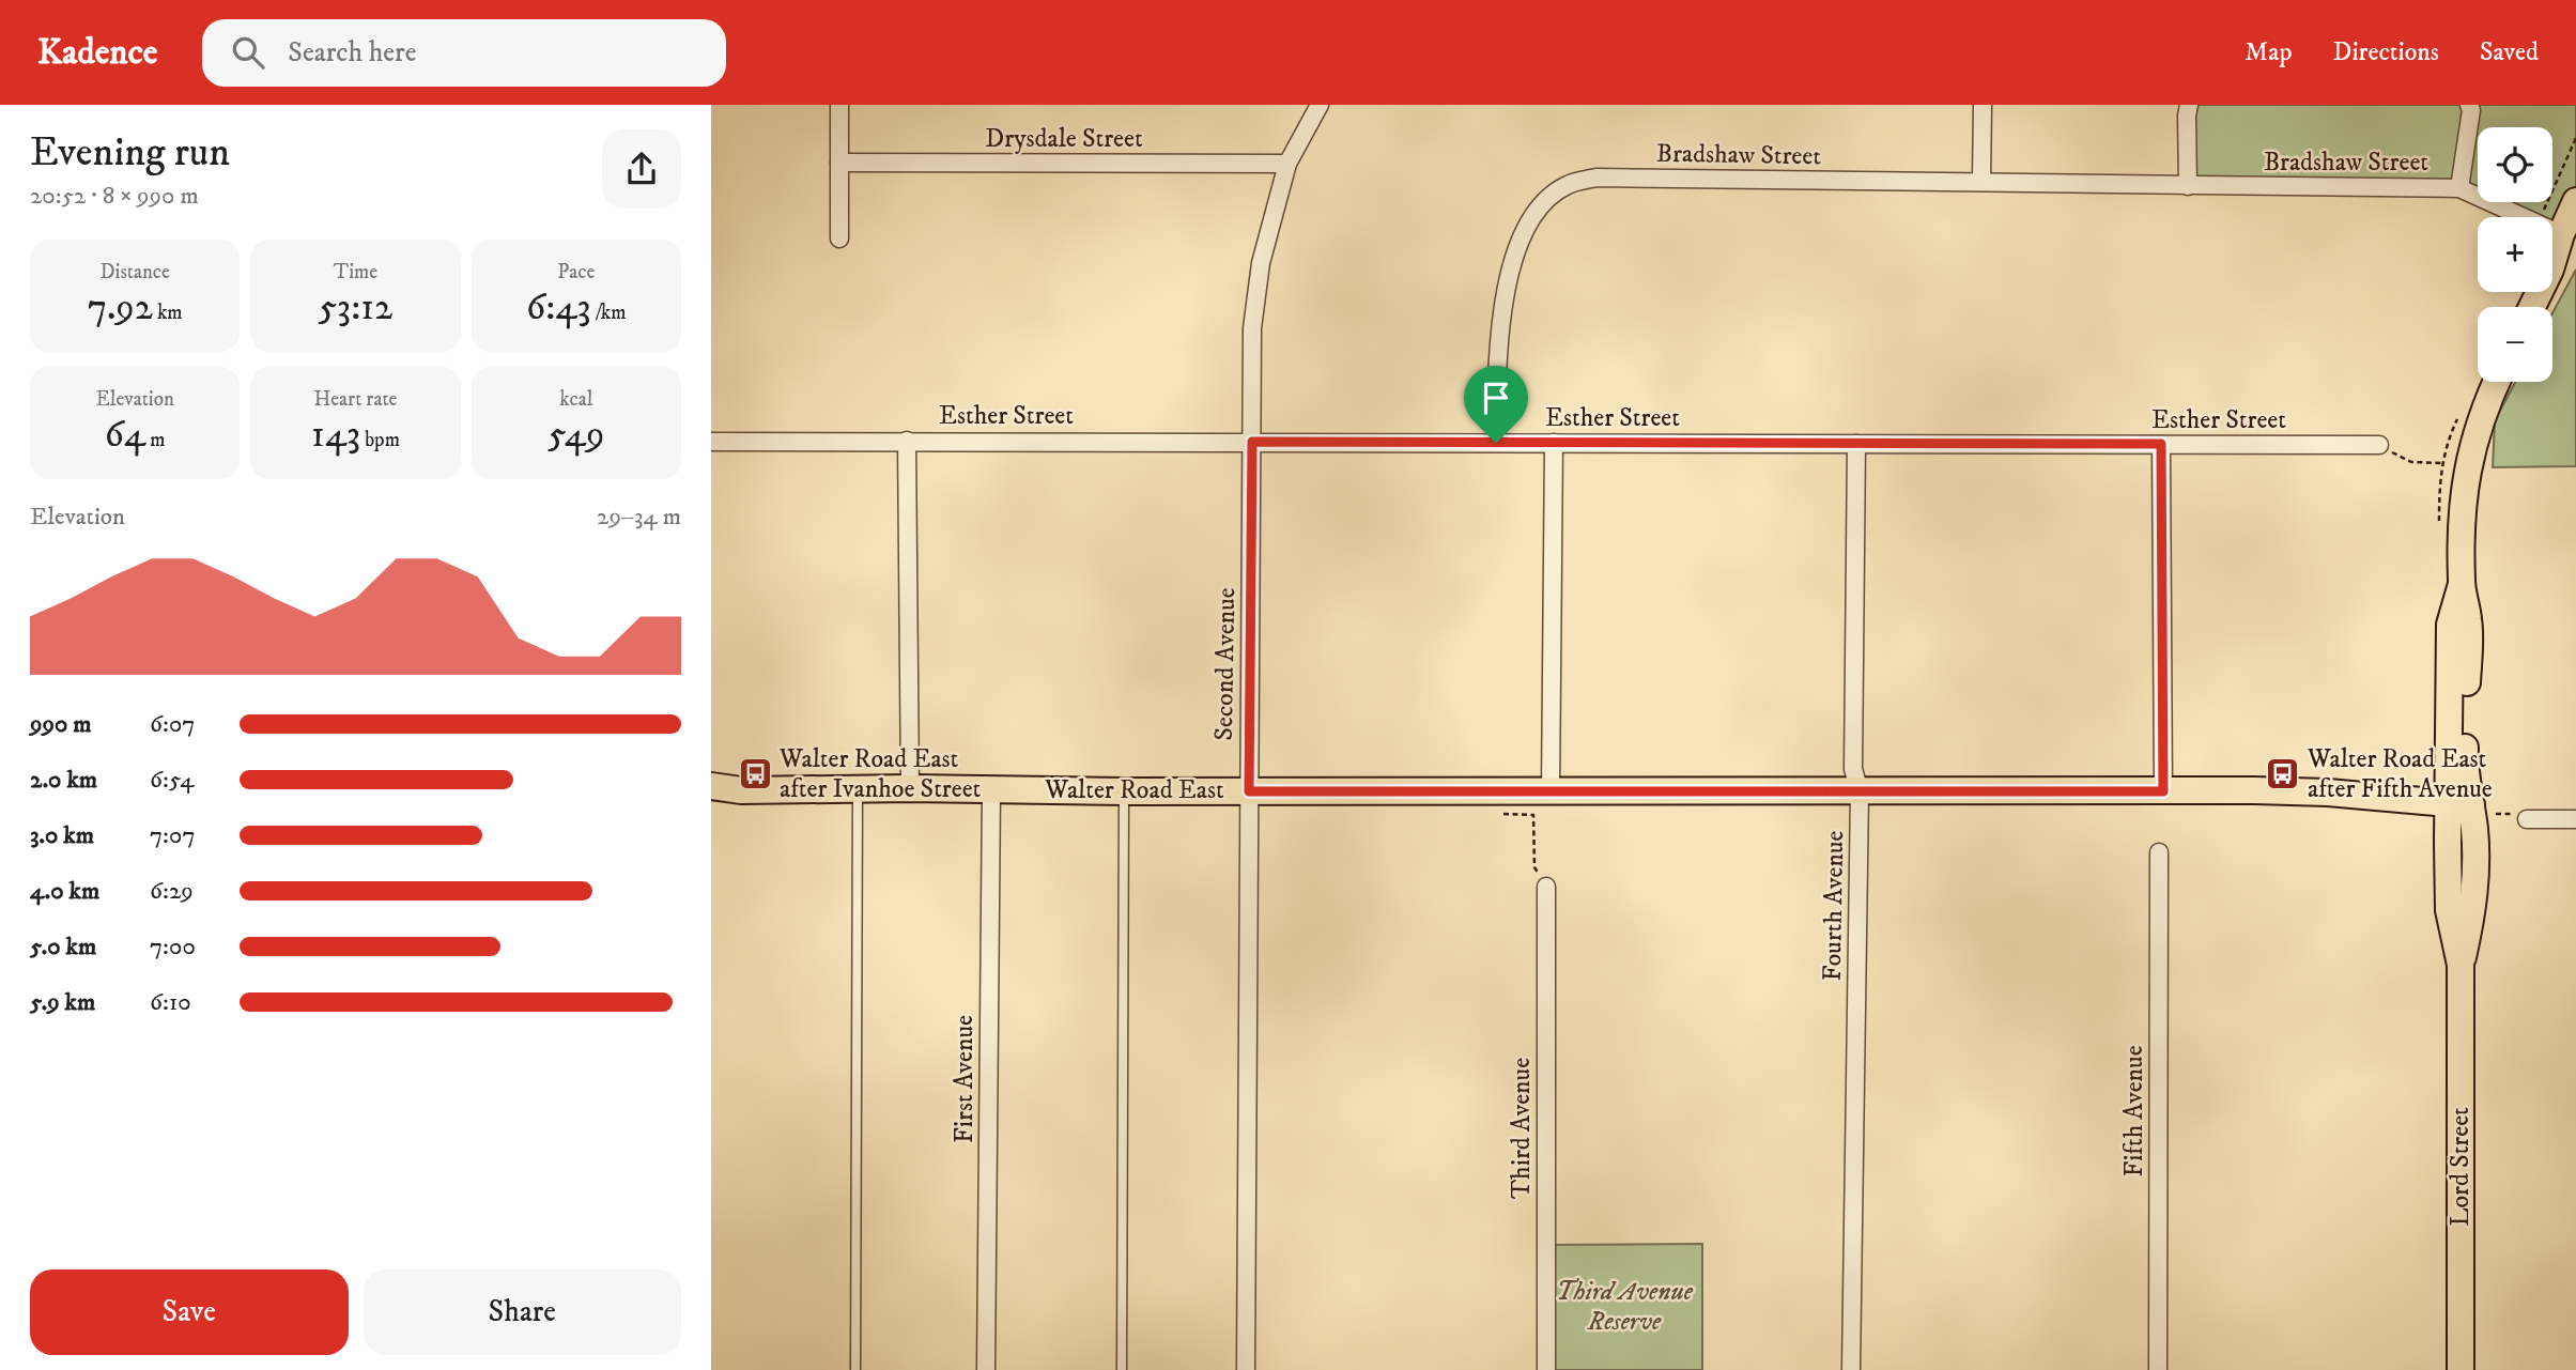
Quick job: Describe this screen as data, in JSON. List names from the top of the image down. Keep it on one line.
{"streets":{"main road":["Walter Road East","Lord Street"],"street":["Drysdale Street","Bradshaw Street","Esther Street","Second Avenue","Fourth Avenue","First Avenue","Fifth Avenue","Third Avenue"]},"crossings":[["Drysdale Street","Second Avenue"],["Bradshaw Street","Esther Street"],["Esther Street","Second Avenue"],["Esther Street","Fourth Avenue"],["Second Avenue","Walter Road East"],["Walter Road East","Fourth Avenue"],["Walter Road East","First Avenue"],["Walter Road East","Lord Street"]],"parks":["Third Avenue Reserve"],"places":{"bus stop":["Walter Road East after Ivanhoe Street","Walter Road East after Fifth Avenue"]},"page":{"header":"Kadence","search":"Search here","nav":["Map","Directions","Saved"],"heading":["Evening run","20:52 · 8 × 990 m"],"map_buttons":["+","−"],"stats":[["Distance","7.92 km"],["Time","53:12"],["Pace","6:43 /km"],["Elevation","64 m"],["Heart rate","143 bpm"],["kcal","549"]],"chart":["Elevation","29–34 m"],"list":[{"name":"990 m","note":"6:07"},{"name":"2.0 km","note":"6:54"},{"name":"3.0 km","note":"7:07"},{"name":"4.0 km","note":"6:29"},{"name":"5.0 km","note":"7:00"},{"name":"5.9 km","note":"6:10"}],"buttons":["Save","Share"]}}
